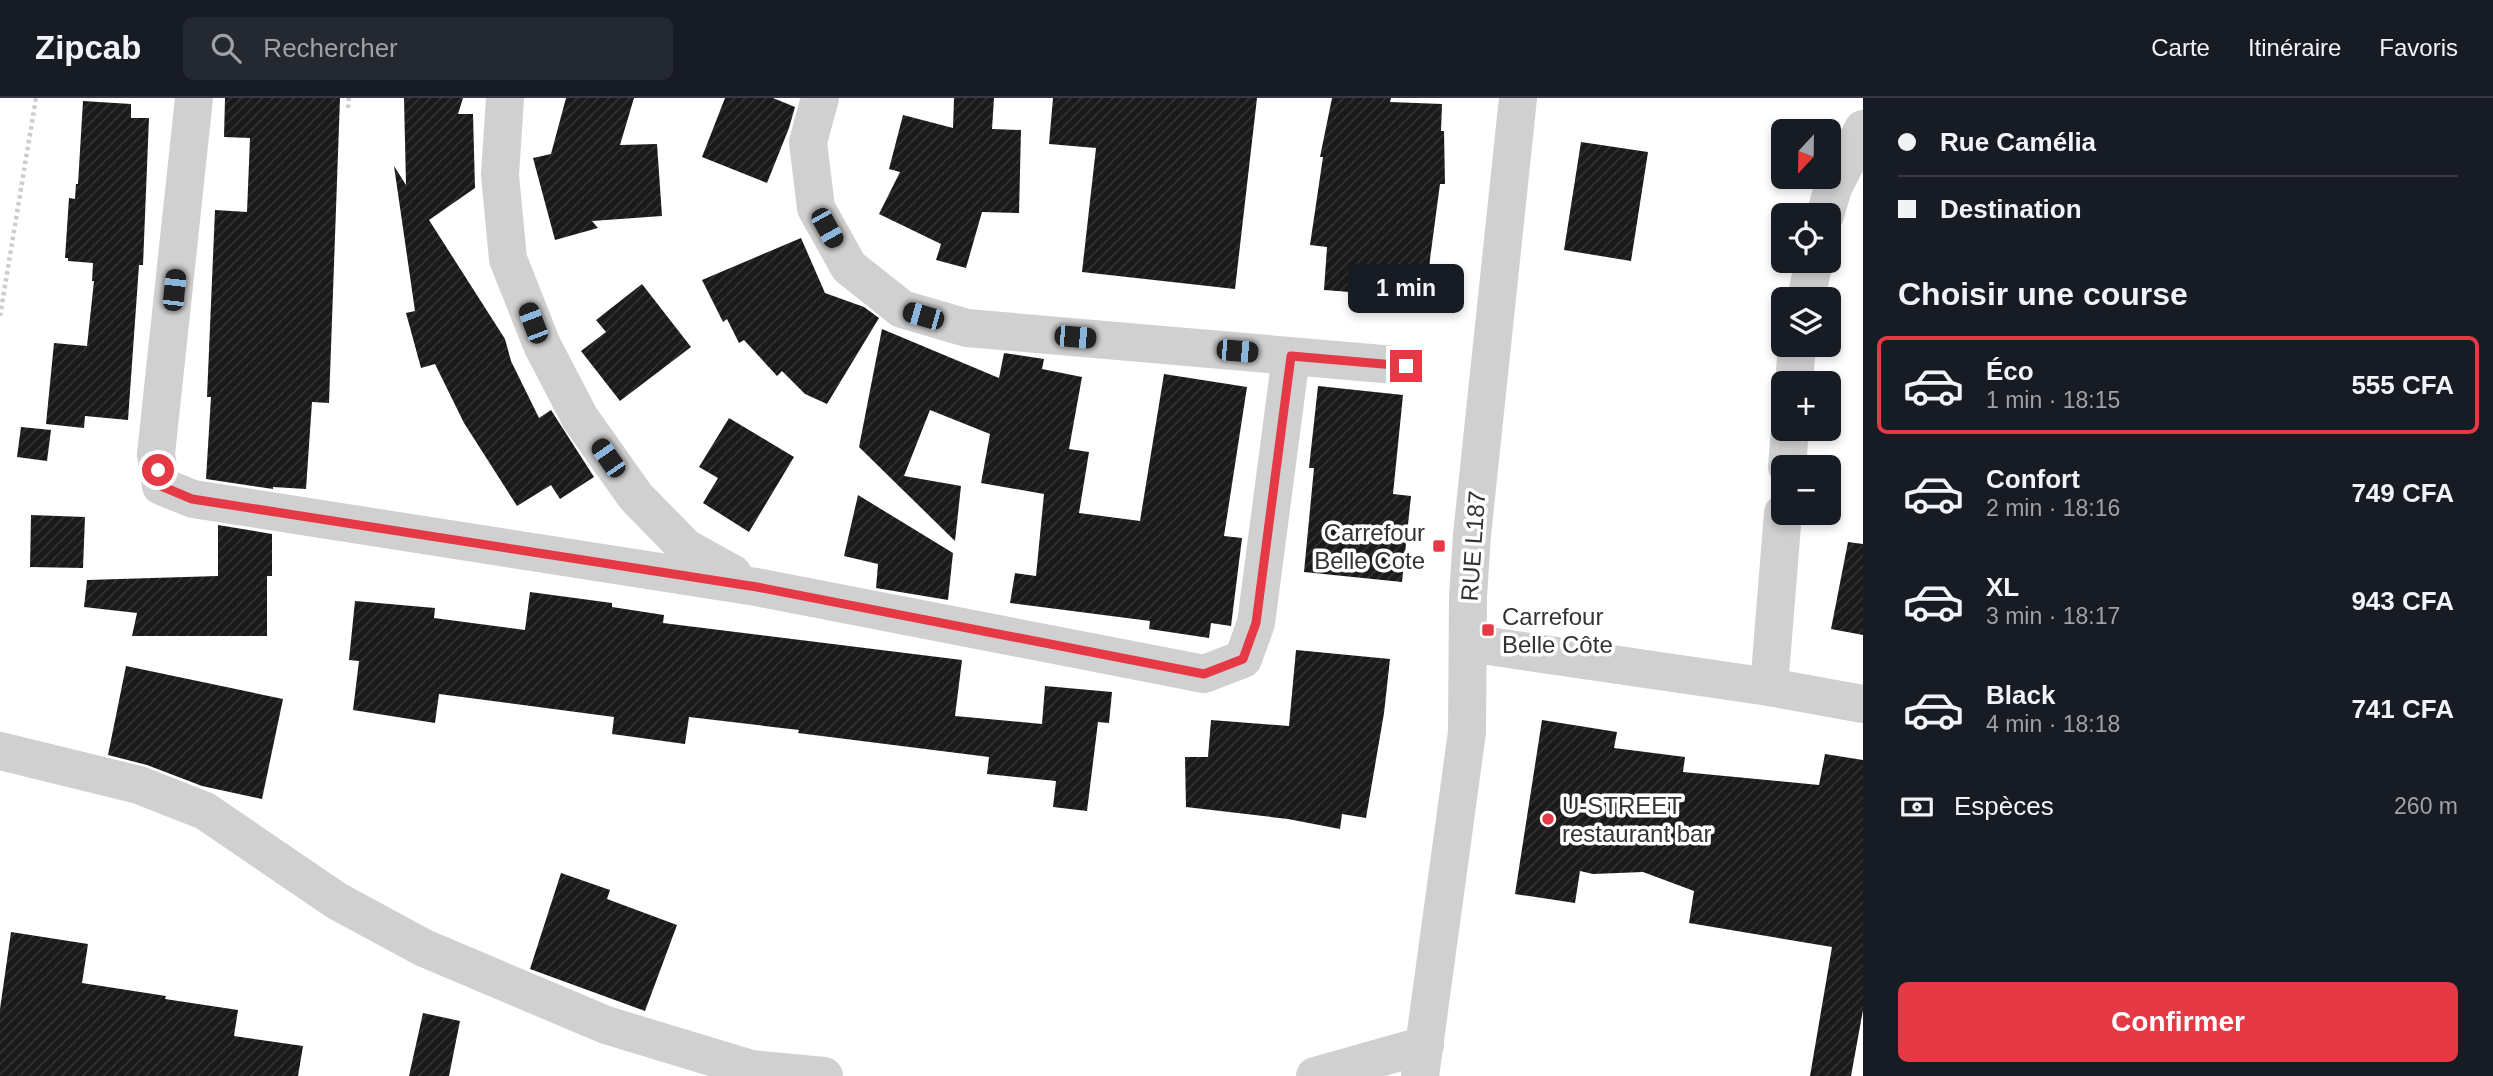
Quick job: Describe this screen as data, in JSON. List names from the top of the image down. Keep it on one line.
{"streets":{"street":["RUE L187"]},"places":{"transit":["Carrefour Belle Cote","Carrefour Belle Côte"],"other":["U-STREET restaurant bar"]},"north":"bottom","page":{"header":"Zipcab","search":"Rechercher","nav":["Carte","Itinéraire","Favoris"],"banner":["Rue Camélia","Destination"],"map_buttons":["+","−"],"heading":"Choisir une course","bubble":"1 min","list":[{"name":"Éco","note":"1 min · 18:15","value":"555 CFA"},{"name":"Confort","note":"2 min · 18:16","value":"749 CFA"},{"name":"XL","note":"3 min · 18:17","value":"943 CFA"},{"name":"Black","note":"4 min · 18:18","value":"741 CFA"}],"pay":["Espèces","260 m"],"buttons":"Confirmer"}}
